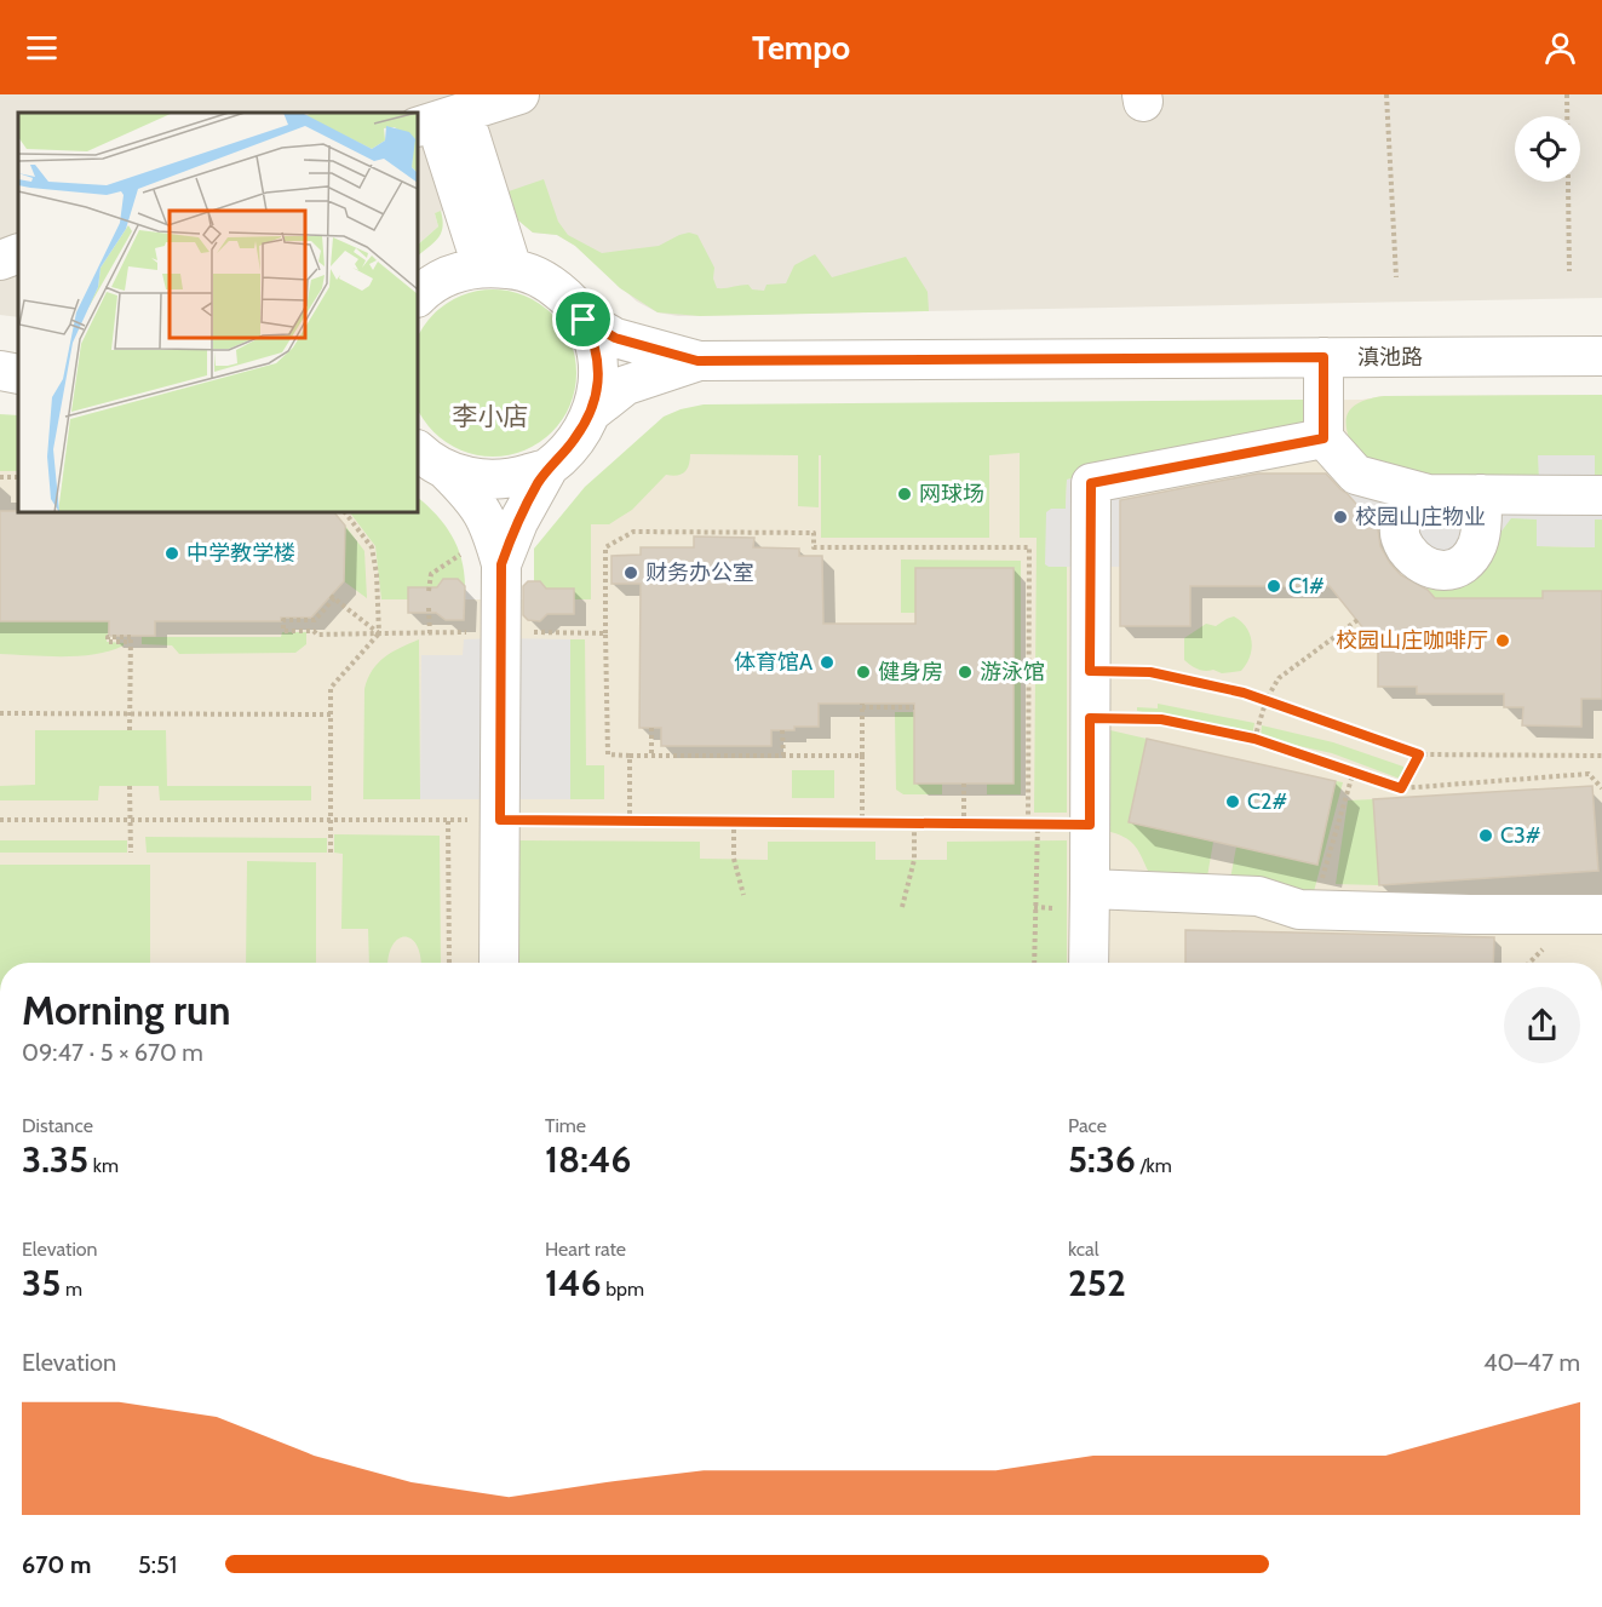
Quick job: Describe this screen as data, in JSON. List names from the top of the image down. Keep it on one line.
{"streets":{"street":["滇池路"]},"districts":["李小店"],"places":["网球场","校园山庄物业","中学教学楼","财务办公室","C1#","校园山庄咖啡厅","体育馆A","健身房","游泳馆","C2#","C3#"],"page":{"header":"Tempo","heading":["Morning run","09:47 · 5 × 670 m"],"stats":[["Distance","3.35 km"],["Time","18:46"],["Pace","5:36 /km"],["Elevation","35 m"],["Heart rate","146 bpm"],["kcal","252"]],"chart":["Elevation","40–47 m"],"list":[{"name":"670 m","note":"5:51"}]}}
